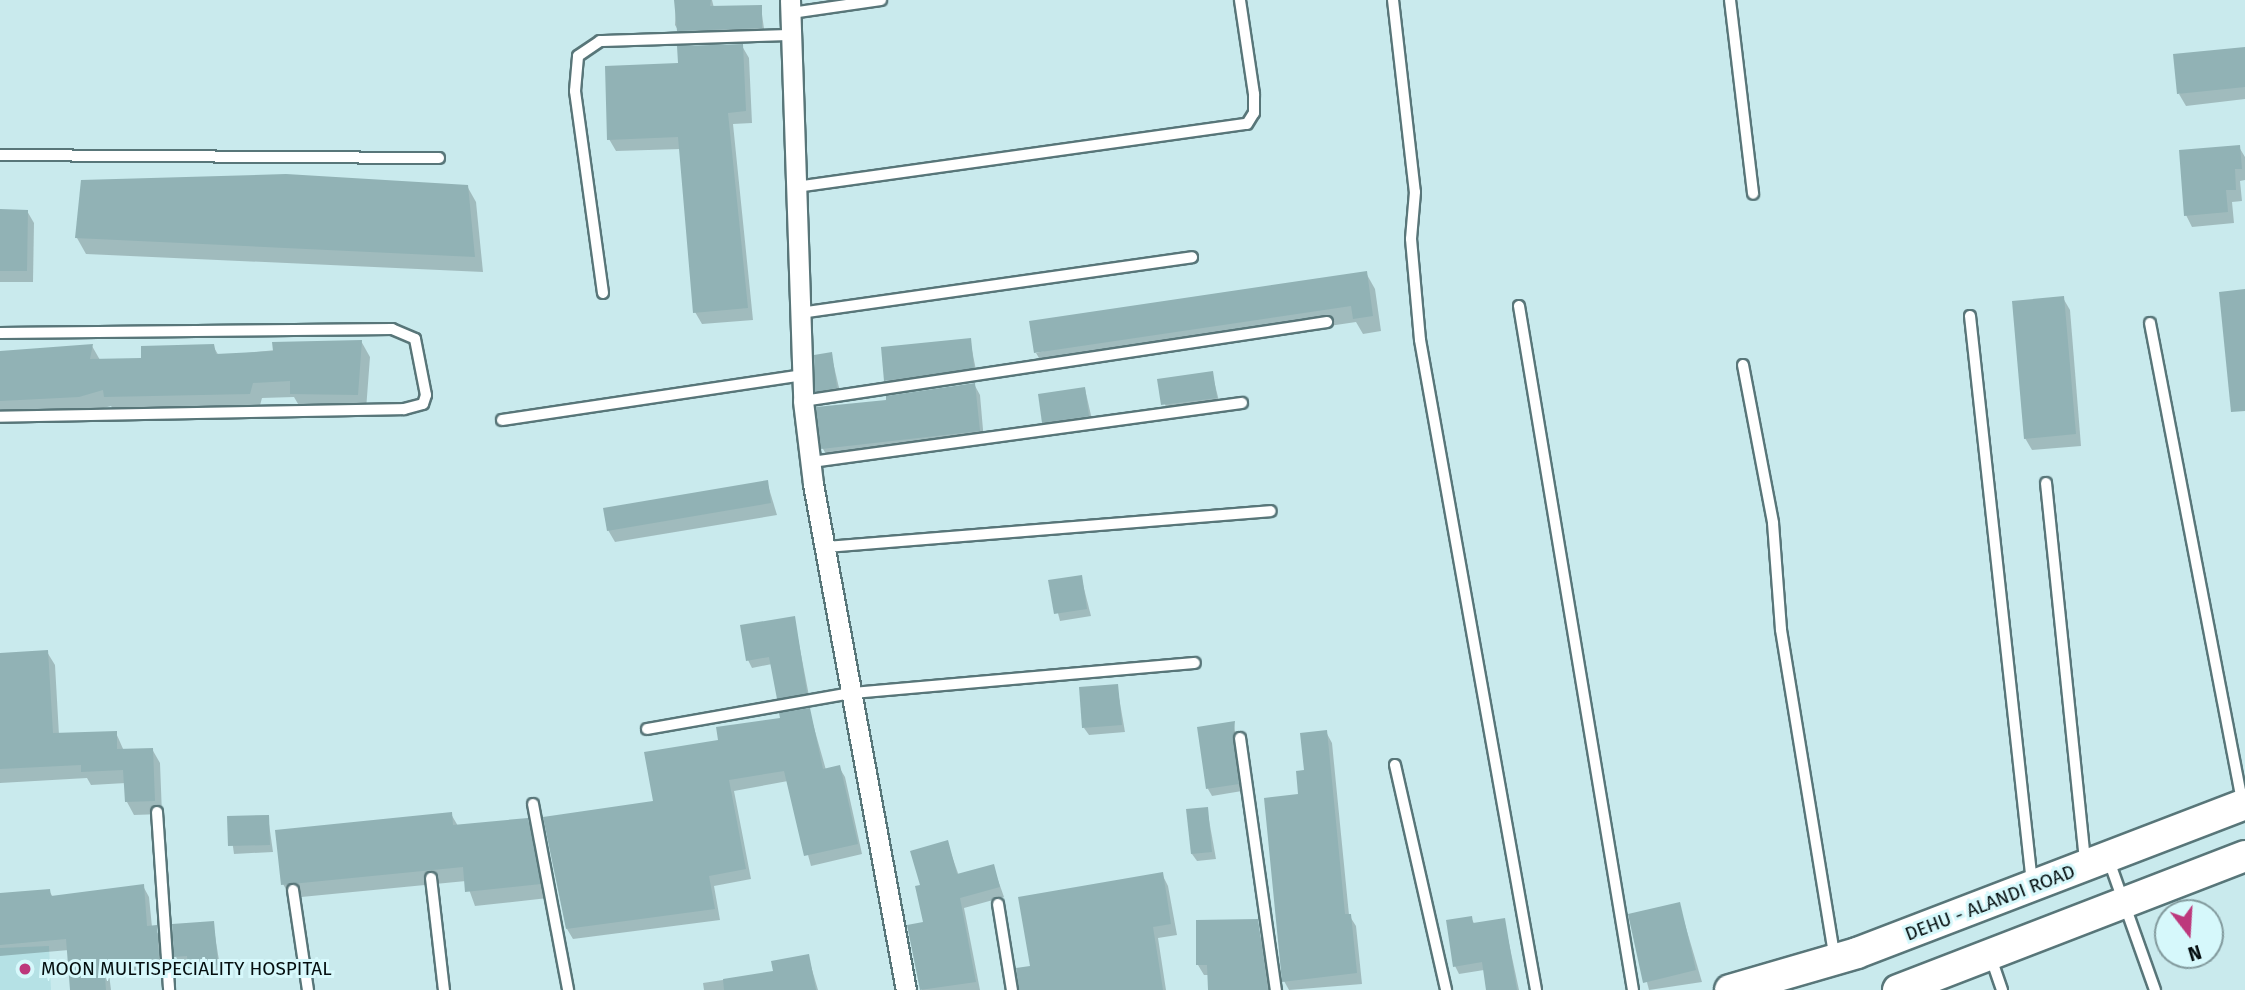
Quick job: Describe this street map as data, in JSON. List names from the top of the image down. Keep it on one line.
{"streets":{"main road":["DEHU - ALANDI ROAD"]},"places":["MOON MULTISPECIALITY HOSPITAL"],"north":"bottom"}
